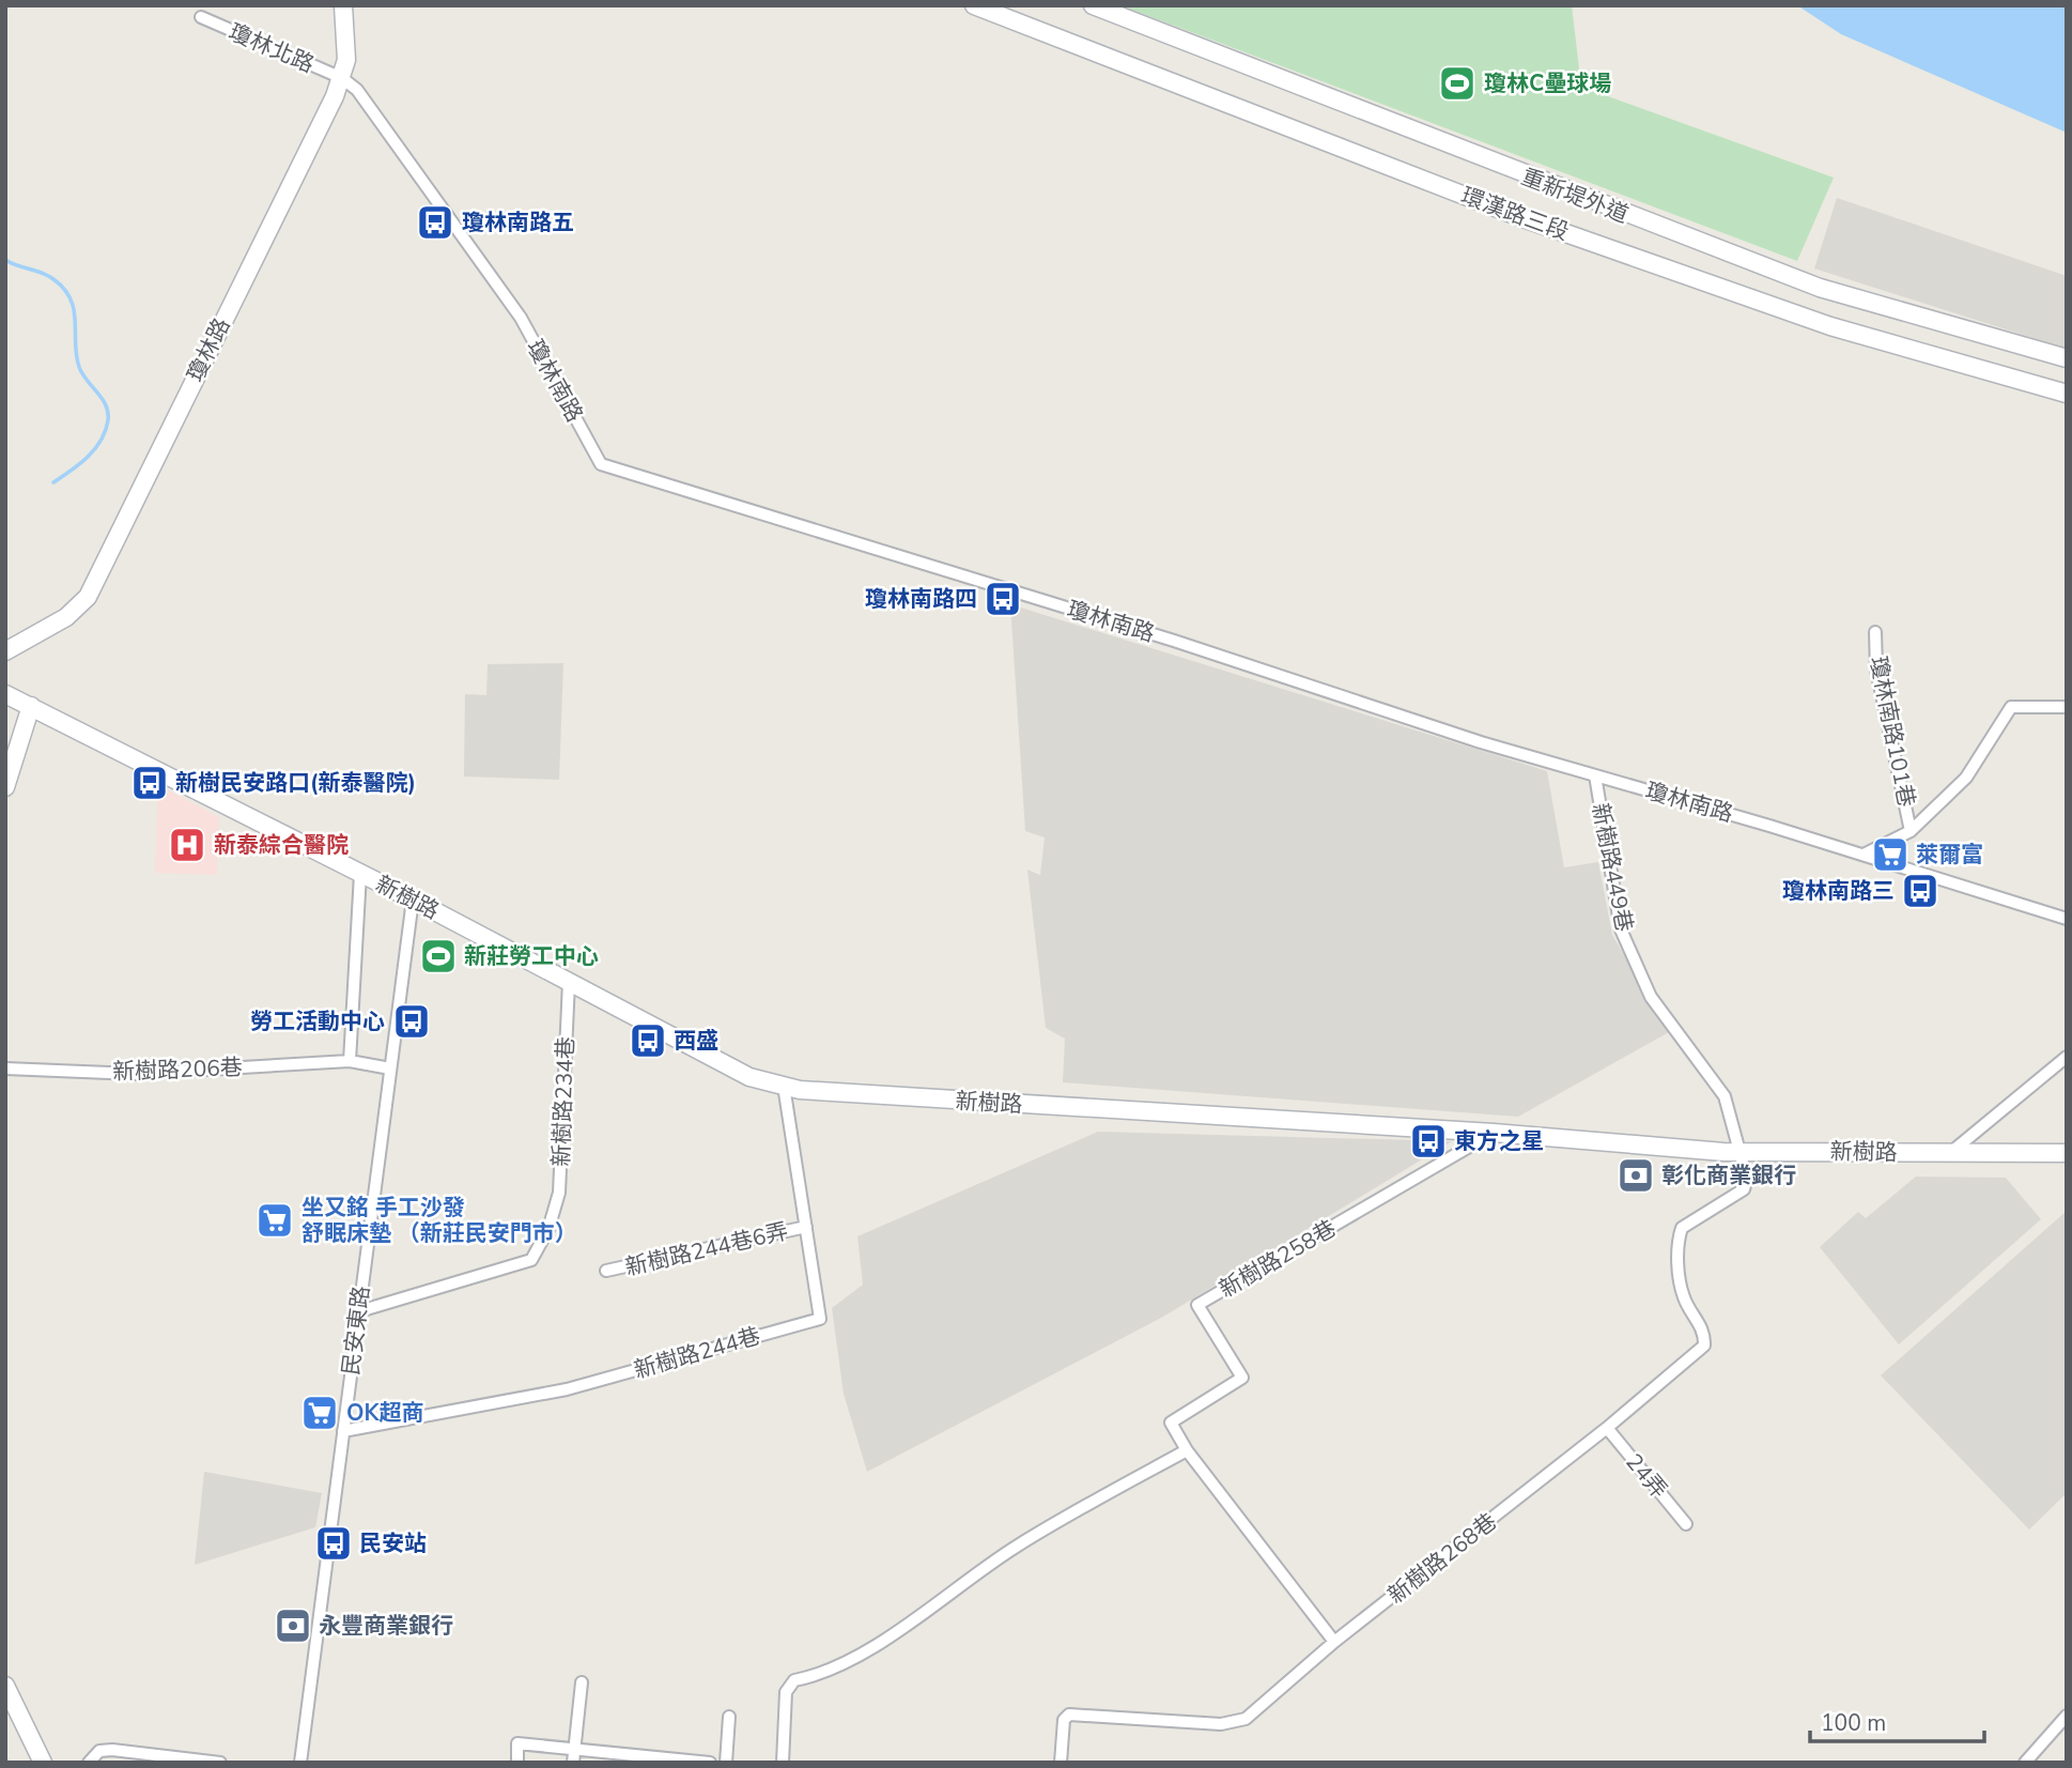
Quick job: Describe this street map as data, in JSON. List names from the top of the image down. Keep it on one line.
{"streets":{"street":["瓊林北路","重新堤外道","環漢路三段","瓊林路","瓊林南路","瓊林南路101巷","新樹路449巷","新樹路","新樹路206巷","新樹路234巷","新樹路244巷6弄","新樹路258巷","民安東路","新樹路244巷","24弄","新樹路268巷"]},"crossings":[["瓊林北路","瓊林路"],["瓊林北路","瓊林南路"],["瓊林路","瓊林南路"],["瓊林南路","新樹路449巷"],["新樹路449巷","新樹路"],["新樹路449巷","新樹路268巷"],["新樹路","新樹路234巷"],["新樹路","新樹路258巷"],["新樹路","民安東路"],["新樹路","新樹路244巷"],["新樹路","新樹路268巷"],["新樹路206巷","民安東路"],["新樹路234巷","民安東路"],["新樹路244巷6弄","新樹路244巷"],["民安東路","新樹路244巷"],["24弄","新樹路268巷"]],"places":{"sports":["瓊林C壘球場","新莊勞工中心"],"bus stop":["瓊林南路五","瓊林南路四","新樹民安路口(新泰醫院)","瓊林南路三","勞工活動中心","西盛","東方之星","民安站"],"hospital":["新泰綜合醫院"],"supermarket":["萊爾富","坐又銘 手工沙發 舒眠床墊 （新莊民安門市）","OK超商"],"bank":["彰化商業銀行","永豐商業銀行"]},"scale_bar":"100 m"}
